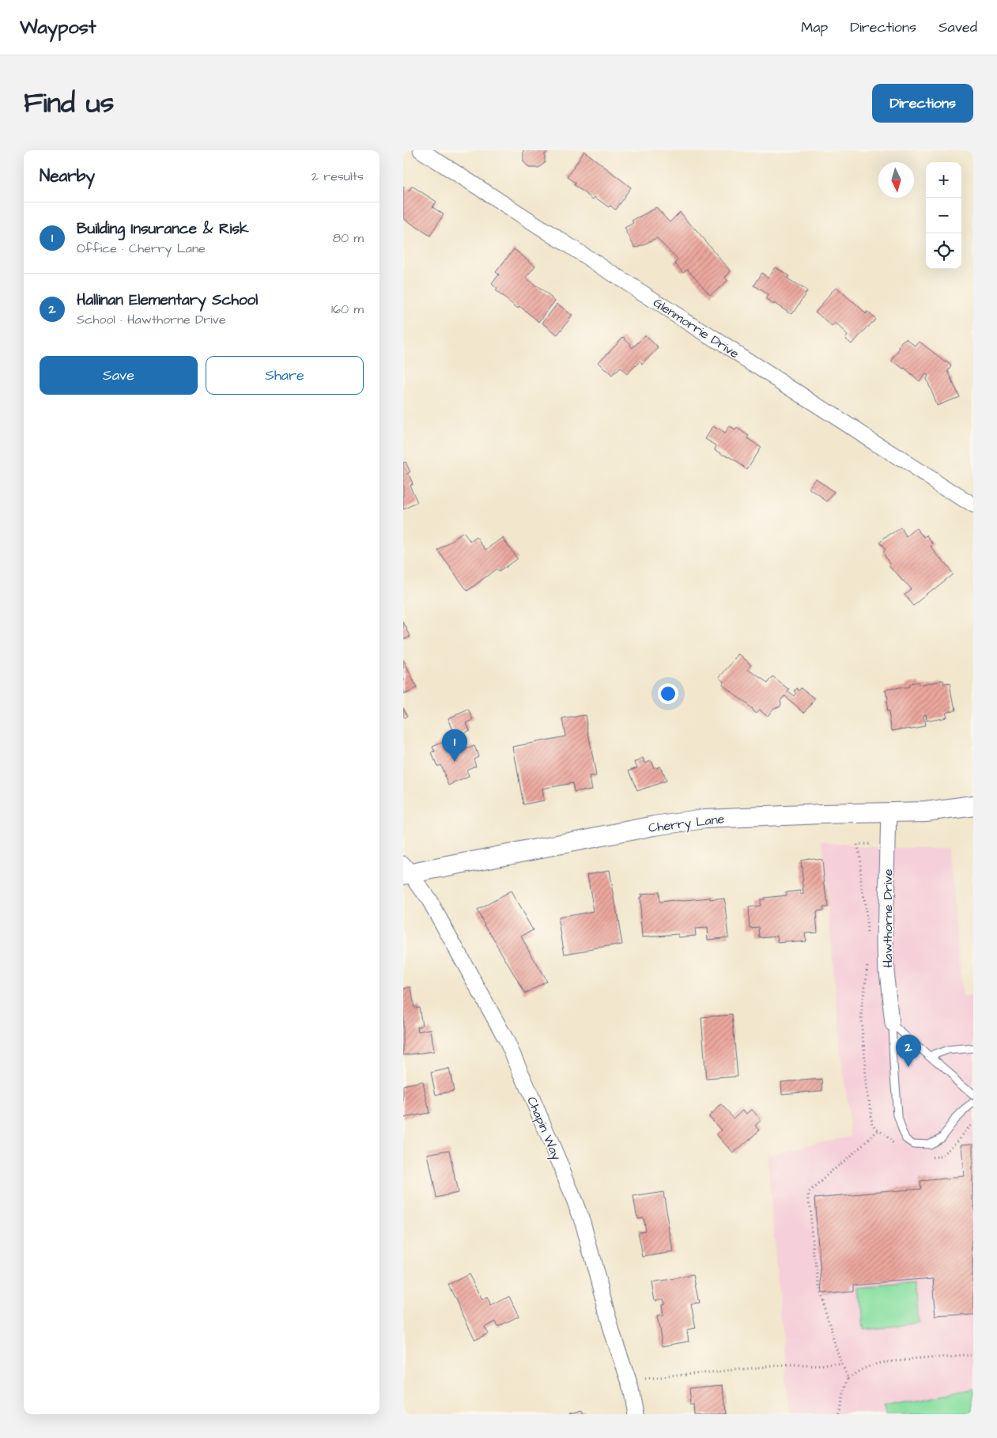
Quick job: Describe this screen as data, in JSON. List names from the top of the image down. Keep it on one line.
{"streets":{"street":["Glenmorrie Drive","Cherry Lane","Hawthorne Drive","Chapin Way"]},"crossings":[["Cherry Lane","Hawthorne Drive"],["Cherry Lane","Chapin Way"]],"north":"bottom","page":{"header":"Waypost","nav":["Map","Directions","Saved"],"title":"Find us","buttons":["Directions",["Save","Share"]],"heading":["Nearby","2 results"],"map_buttons":["+","−"],"list":[{"mark":"1","name":"Building Insurance & Risk","note":"Office · Cherry Lane","value":"80 m"},{"mark":"2","name":"Hallinan Elementary School","note":"School · Hawthorne Drive","value":"160 m"}],"pins":["1","2"]}}
